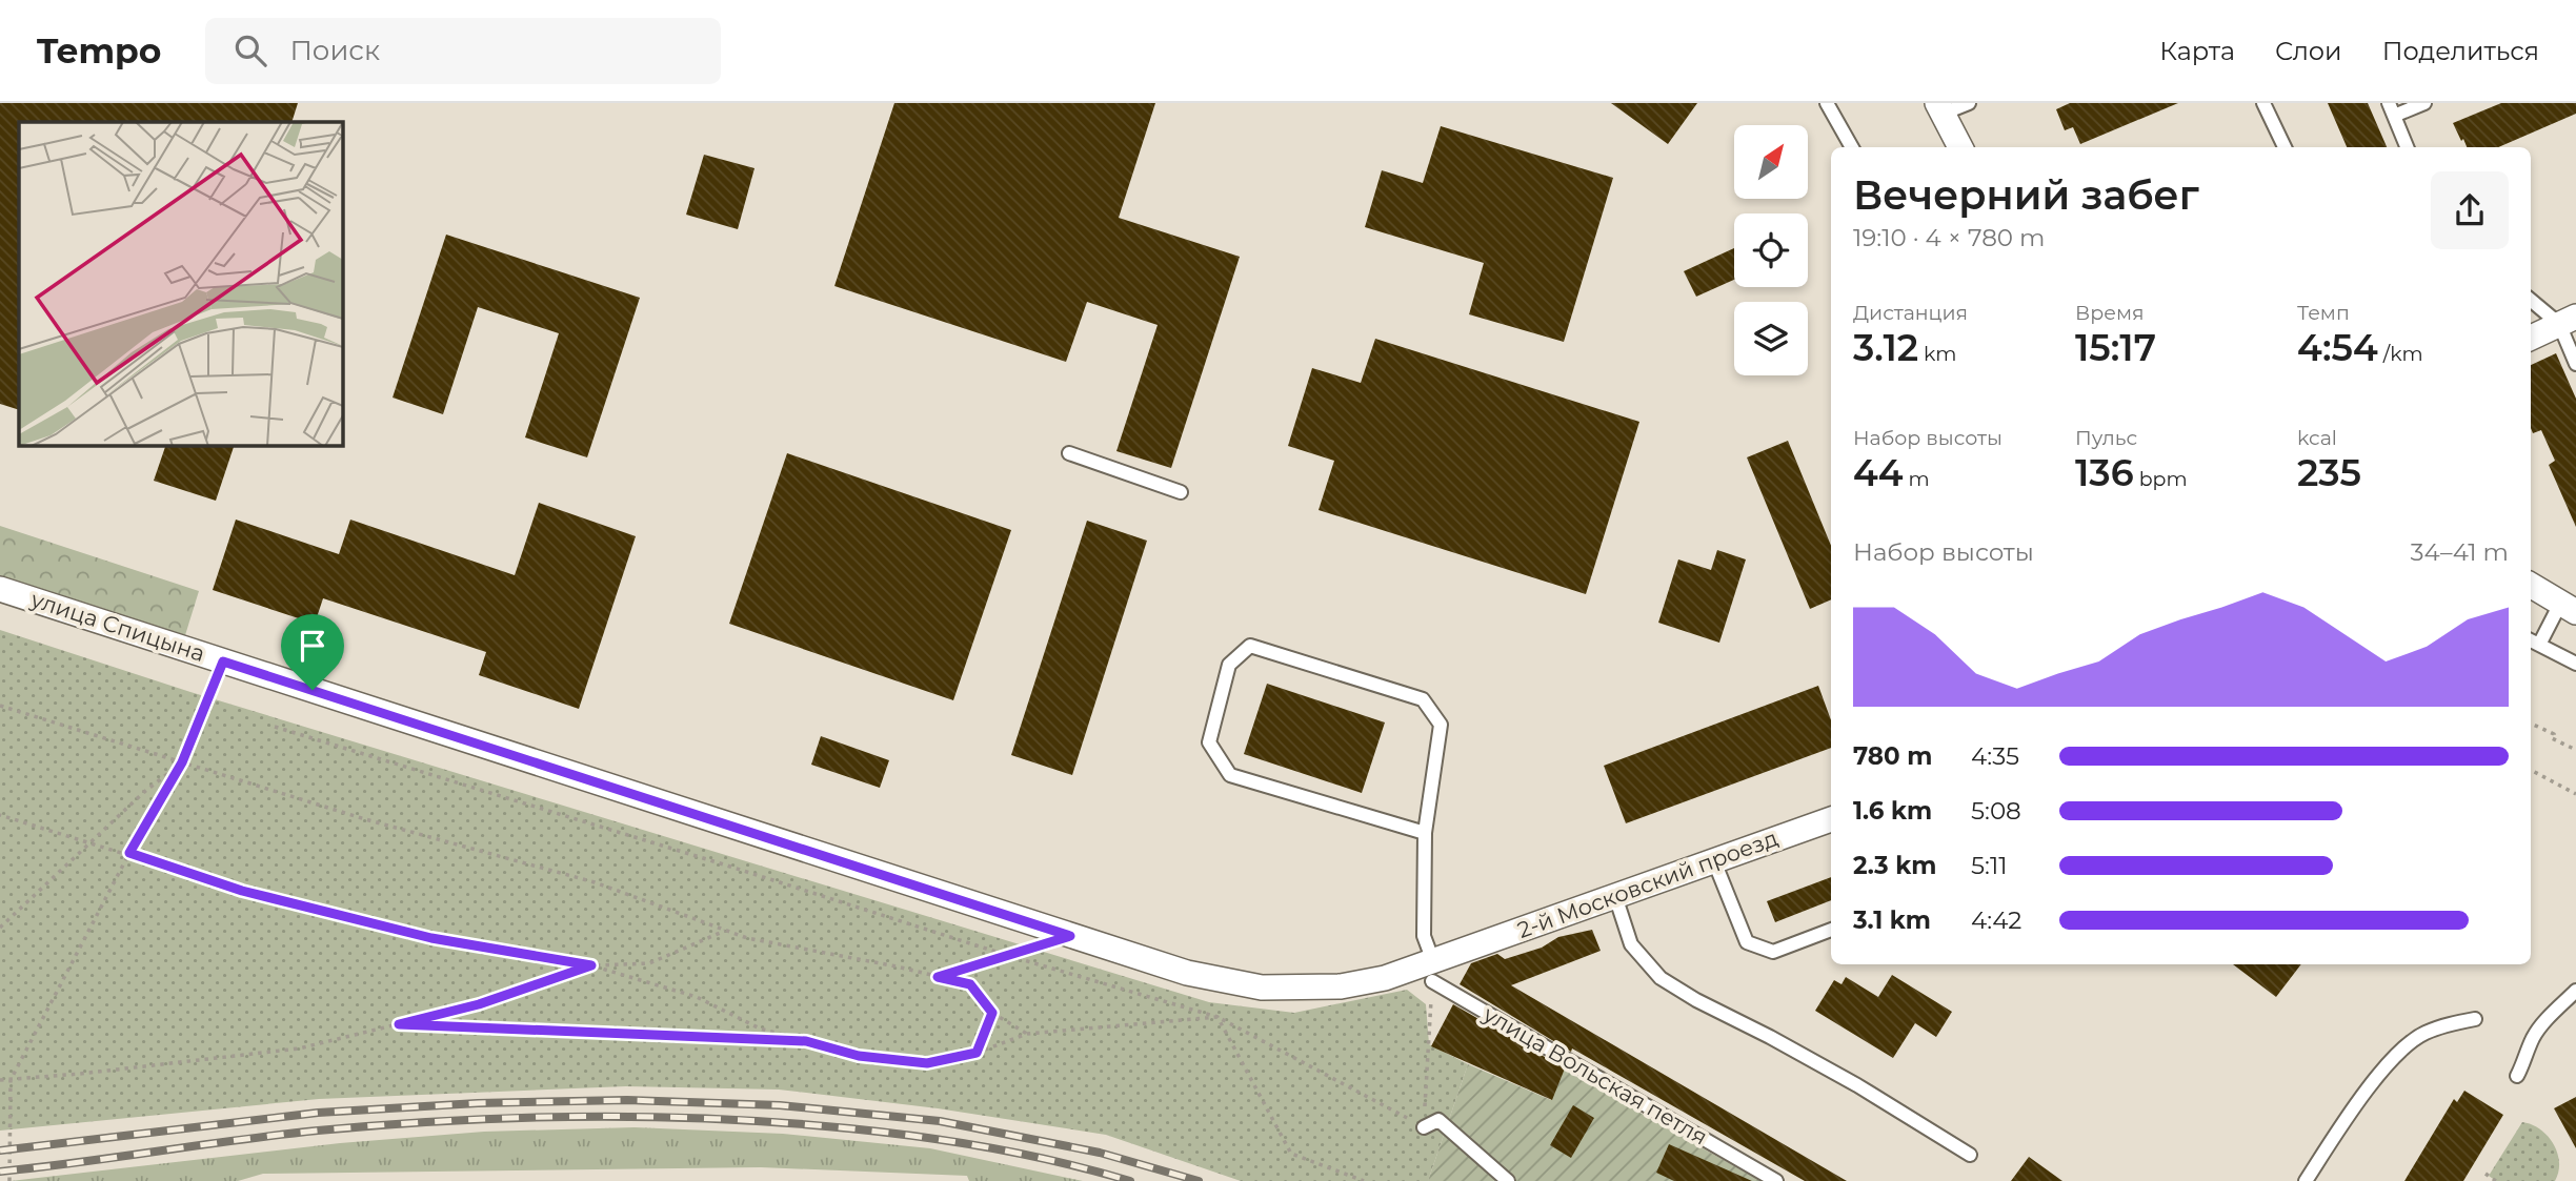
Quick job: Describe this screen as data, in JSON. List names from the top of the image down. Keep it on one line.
{"streets":{"street":["улица Спицына","2-й Московский проезд"],"lane":["улица Вольская петля"]},"crossings":[["улица Спицына","2-й Московский проезд"],["улица Спицына","улица Вольская петля"]],"north":"top right","page":{"header":"Tempo","search":"Поиск","nav":["Карта","Слои","Поделиться"],"heading":["Вечерний забег","19:10 · 4 × 780 m"],"stats":[["Дистанция","3.12 km"],["Время","15:17"],["Темп","4:54 /km"],["Набор высоты","44 m"],["Пульс","136 bpm"],["kcal","235"]],"chart":["Набор высоты","34–41 m"],"list":[{"name":"780 m","note":"4:35"},{"name":"1.6 km","note":"5:08"},{"name":"2.3 km","note":"5:11"},{"name":"3.1 km","note":"4:42"}]}}
